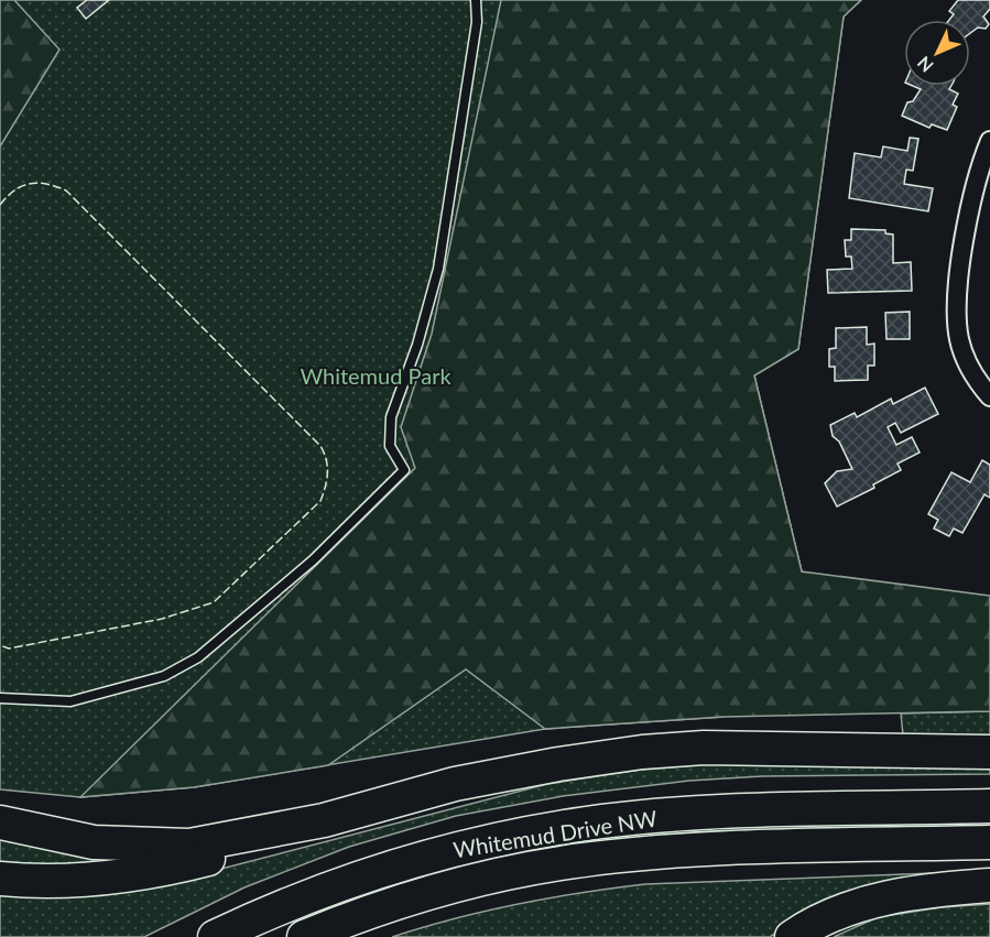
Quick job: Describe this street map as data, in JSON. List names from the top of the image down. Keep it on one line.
{"streets":{"highway":["Whitemud Drive NW"]},"parks":["Whitemud Park"],"north":"bottom left"}
